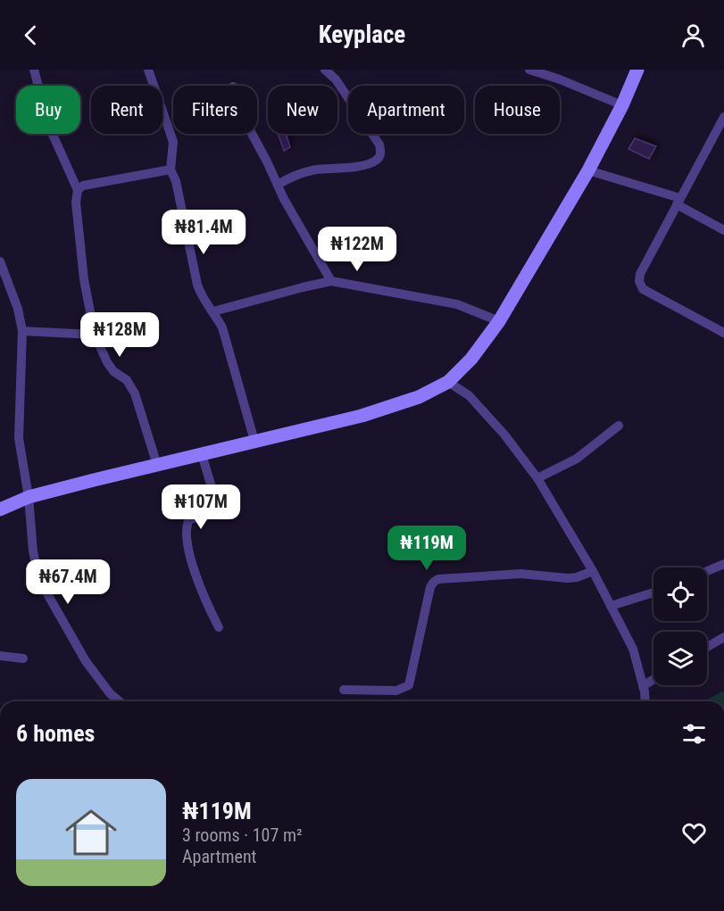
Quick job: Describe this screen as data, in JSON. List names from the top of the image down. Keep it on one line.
{"page":{"header":"Keyplace","chip":["Buy","Rent","Filters","New","Apartment","House"],"price":["₦81.4M","₦122M","₦128M","₦107M","₦119M","₦67.4M"],"heading":"6 homes","list":[{"name":"₦119M","note":"3 rooms · 107 m² · Apartment"}]}}
